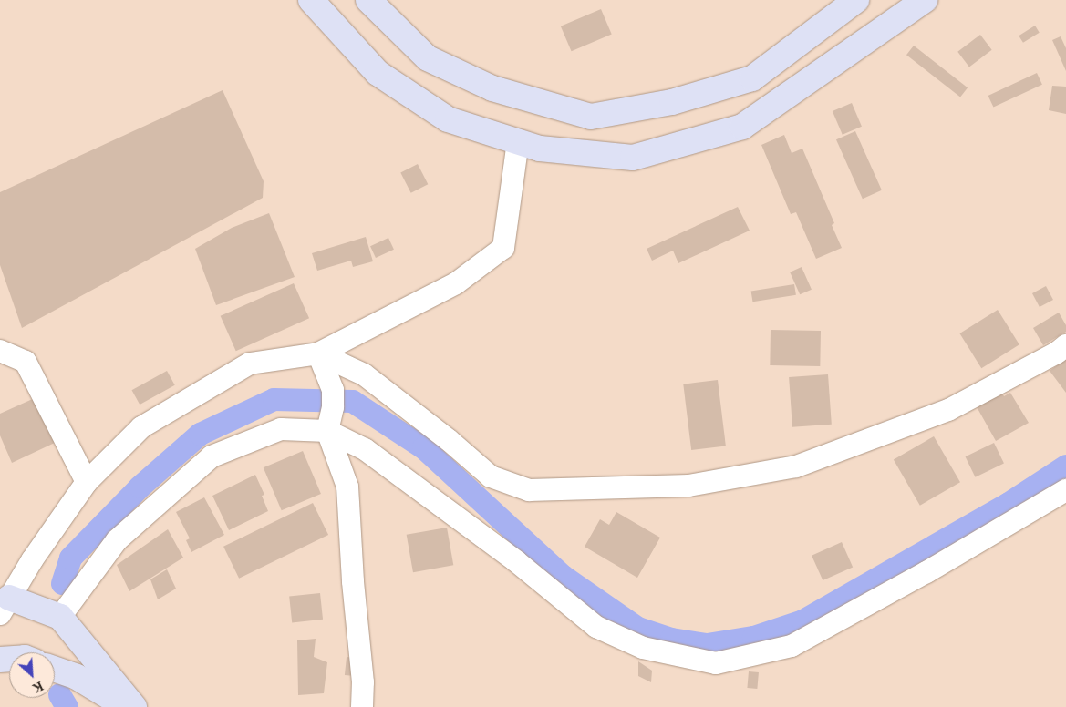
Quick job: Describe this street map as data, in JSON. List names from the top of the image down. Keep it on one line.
{"north":"bottom right"}
